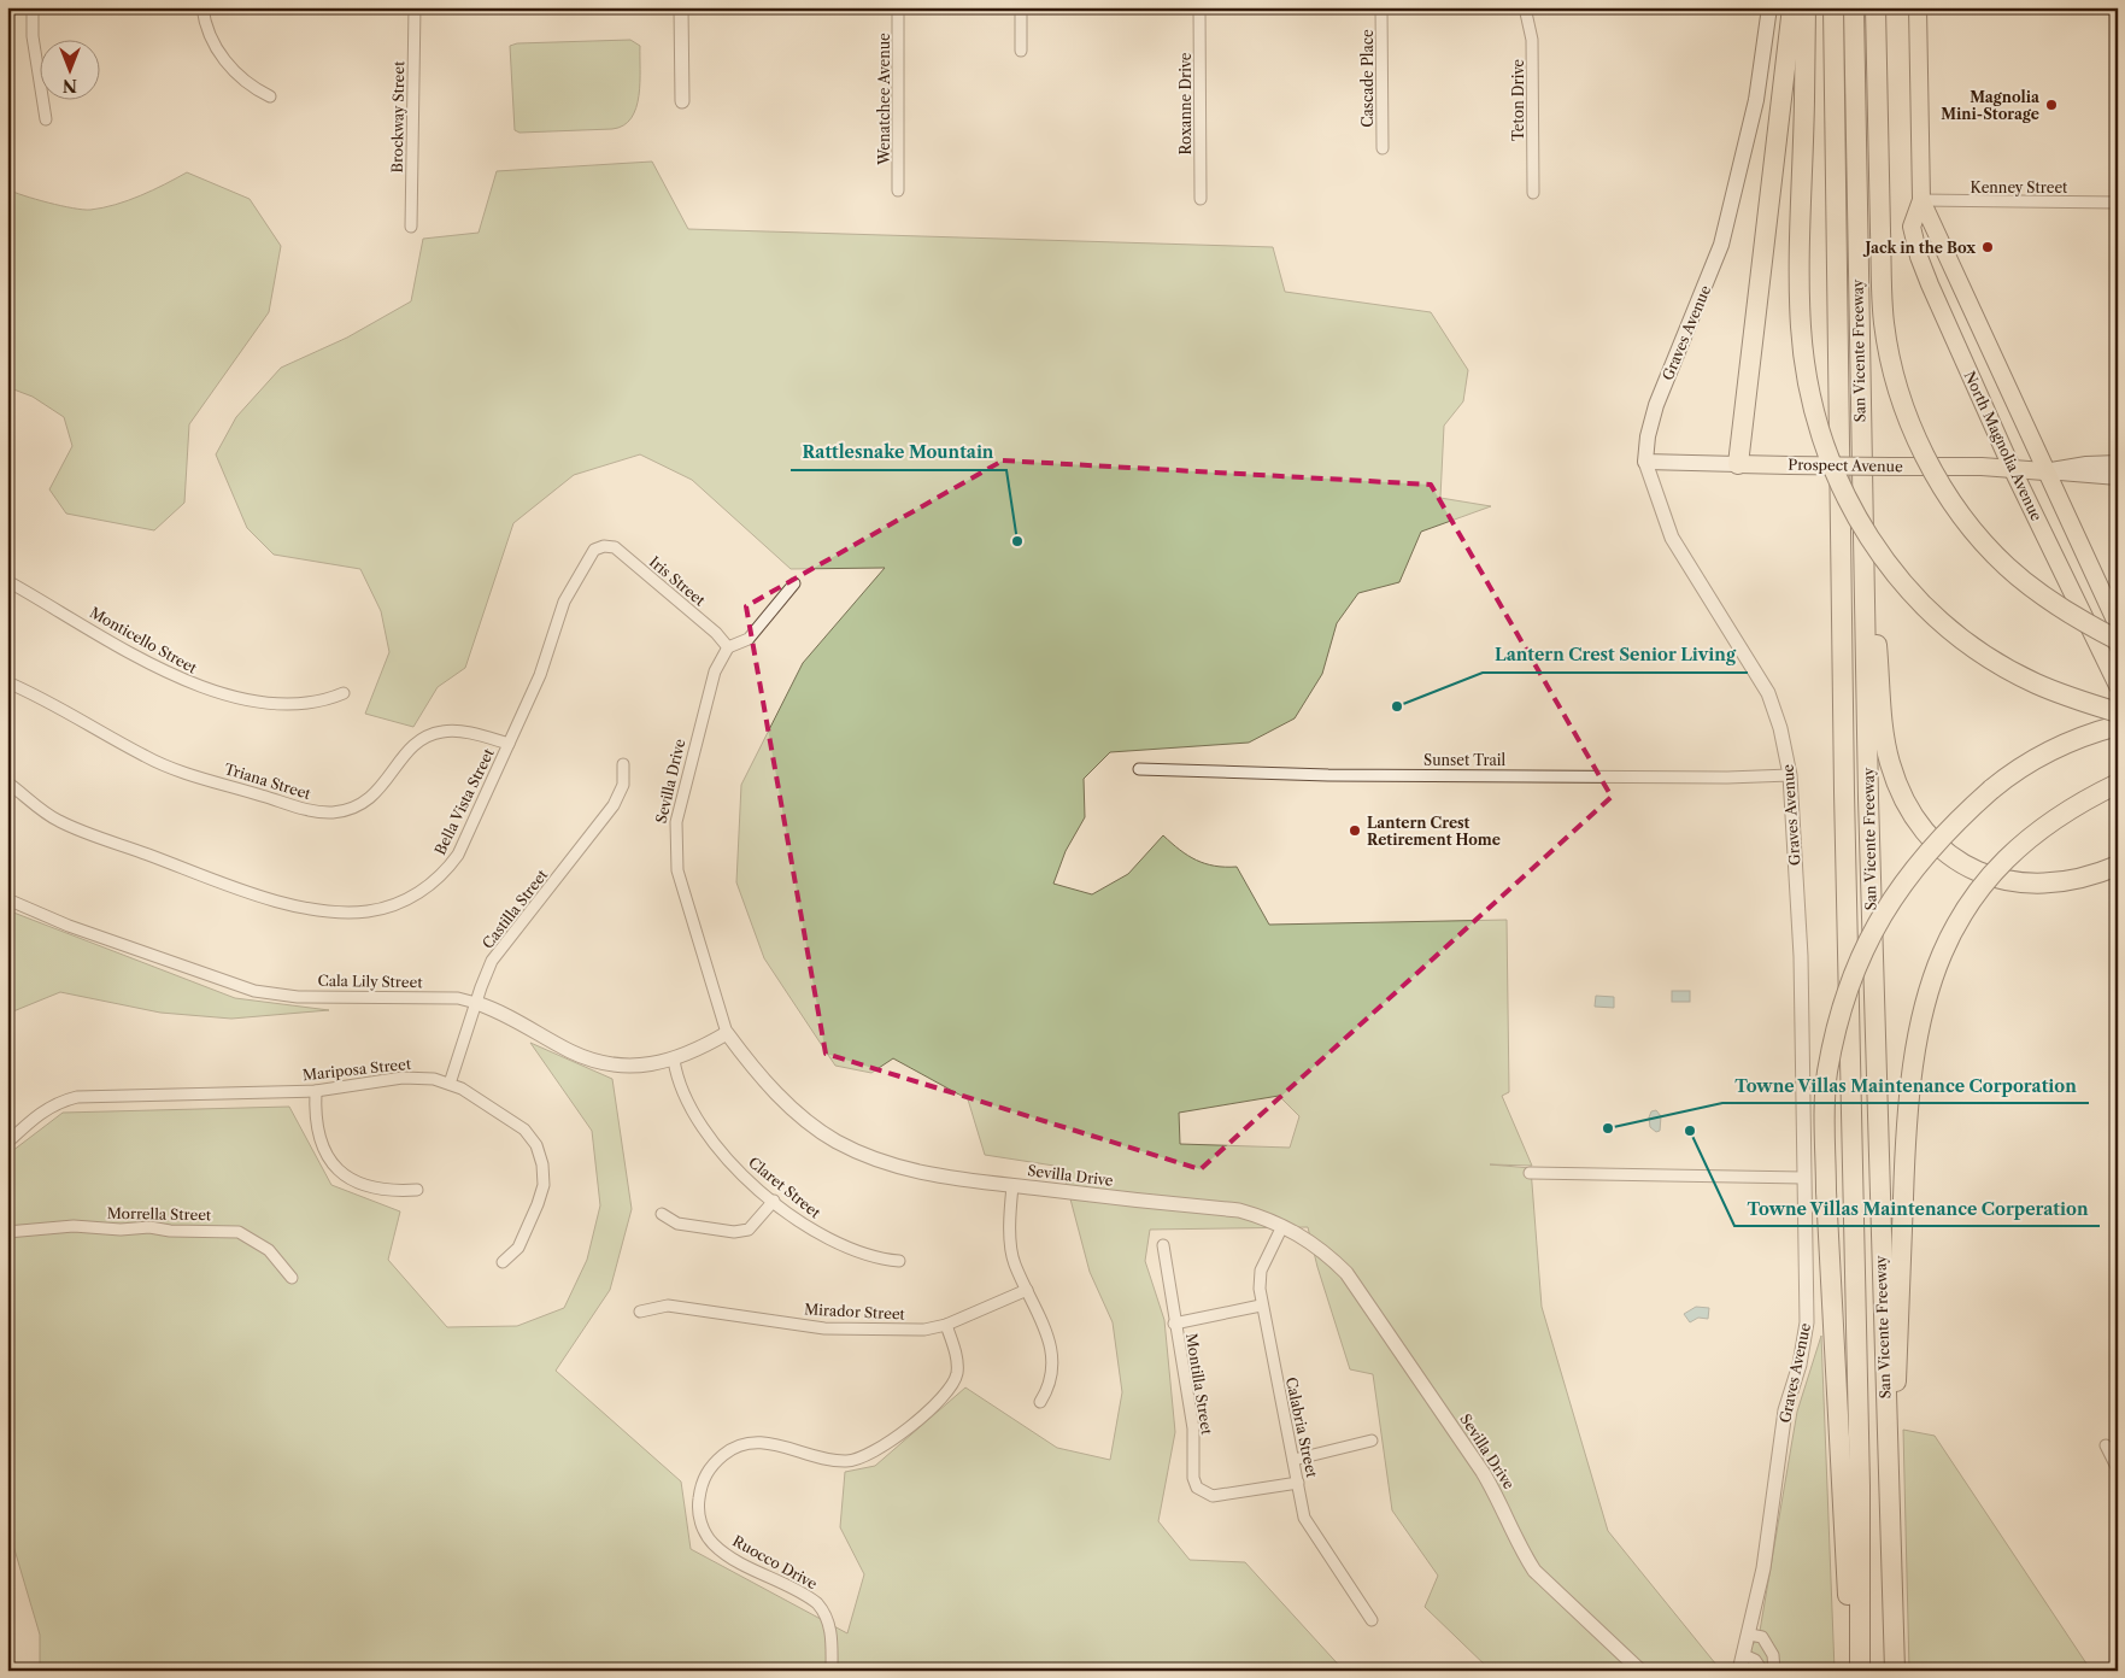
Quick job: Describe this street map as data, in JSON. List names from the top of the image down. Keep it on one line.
{"streets":{"highway":["San Vicente Freeway"],"main road":["Graves Avenue","North Magnolia Avenue","Prospect Avenue"],"street":["Cascade Place","Wenatchee Avenue","Teton Drive","Roxanne Drive","Brockway Street","Kenney Street","Iris Street","Monticello Street","Sunset Trail","Triana Street","Sevilla Drive","Bella Vista Street","Castilla Street","Cala Lily Street","Mariposa Street","Claret Street","Morrella Street","Mirador Street","Montilla Street","Calabria Street","Ruocco Drive"]},"crossings":[["Kenney Street","North Magnolia Avenue"],["Graves Avenue","Prospect Avenue"],["Graves Avenue","Sunset Trail"],["North Magnolia Avenue","Prospect Avenue"],["Iris Street","Sevilla Drive"],["Iris Street","Bella Vista Street"],["Triana Street","Bella Vista Street"],["Sevilla Drive","Cala Lily Street"],["Sevilla Drive","Calabria Street"],["Castilla Street","Cala Lily Street"],["Castilla Street","Mariposa Street"],["Cala Lily Street","Claret Street"],["Mirador Street","Ruocco Drive"],["Montilla Street","Calabria Street"]],"places":["Magnolia Mini-Storage","Jack in the Box","Rattlesnake Mountain","Lantern Crest Senior Living","Lantern Crest Retirement Home","Towne Villas Maintenance Corporation","Towne Villas Maintenance Corperation"],"north":"bottom"}
